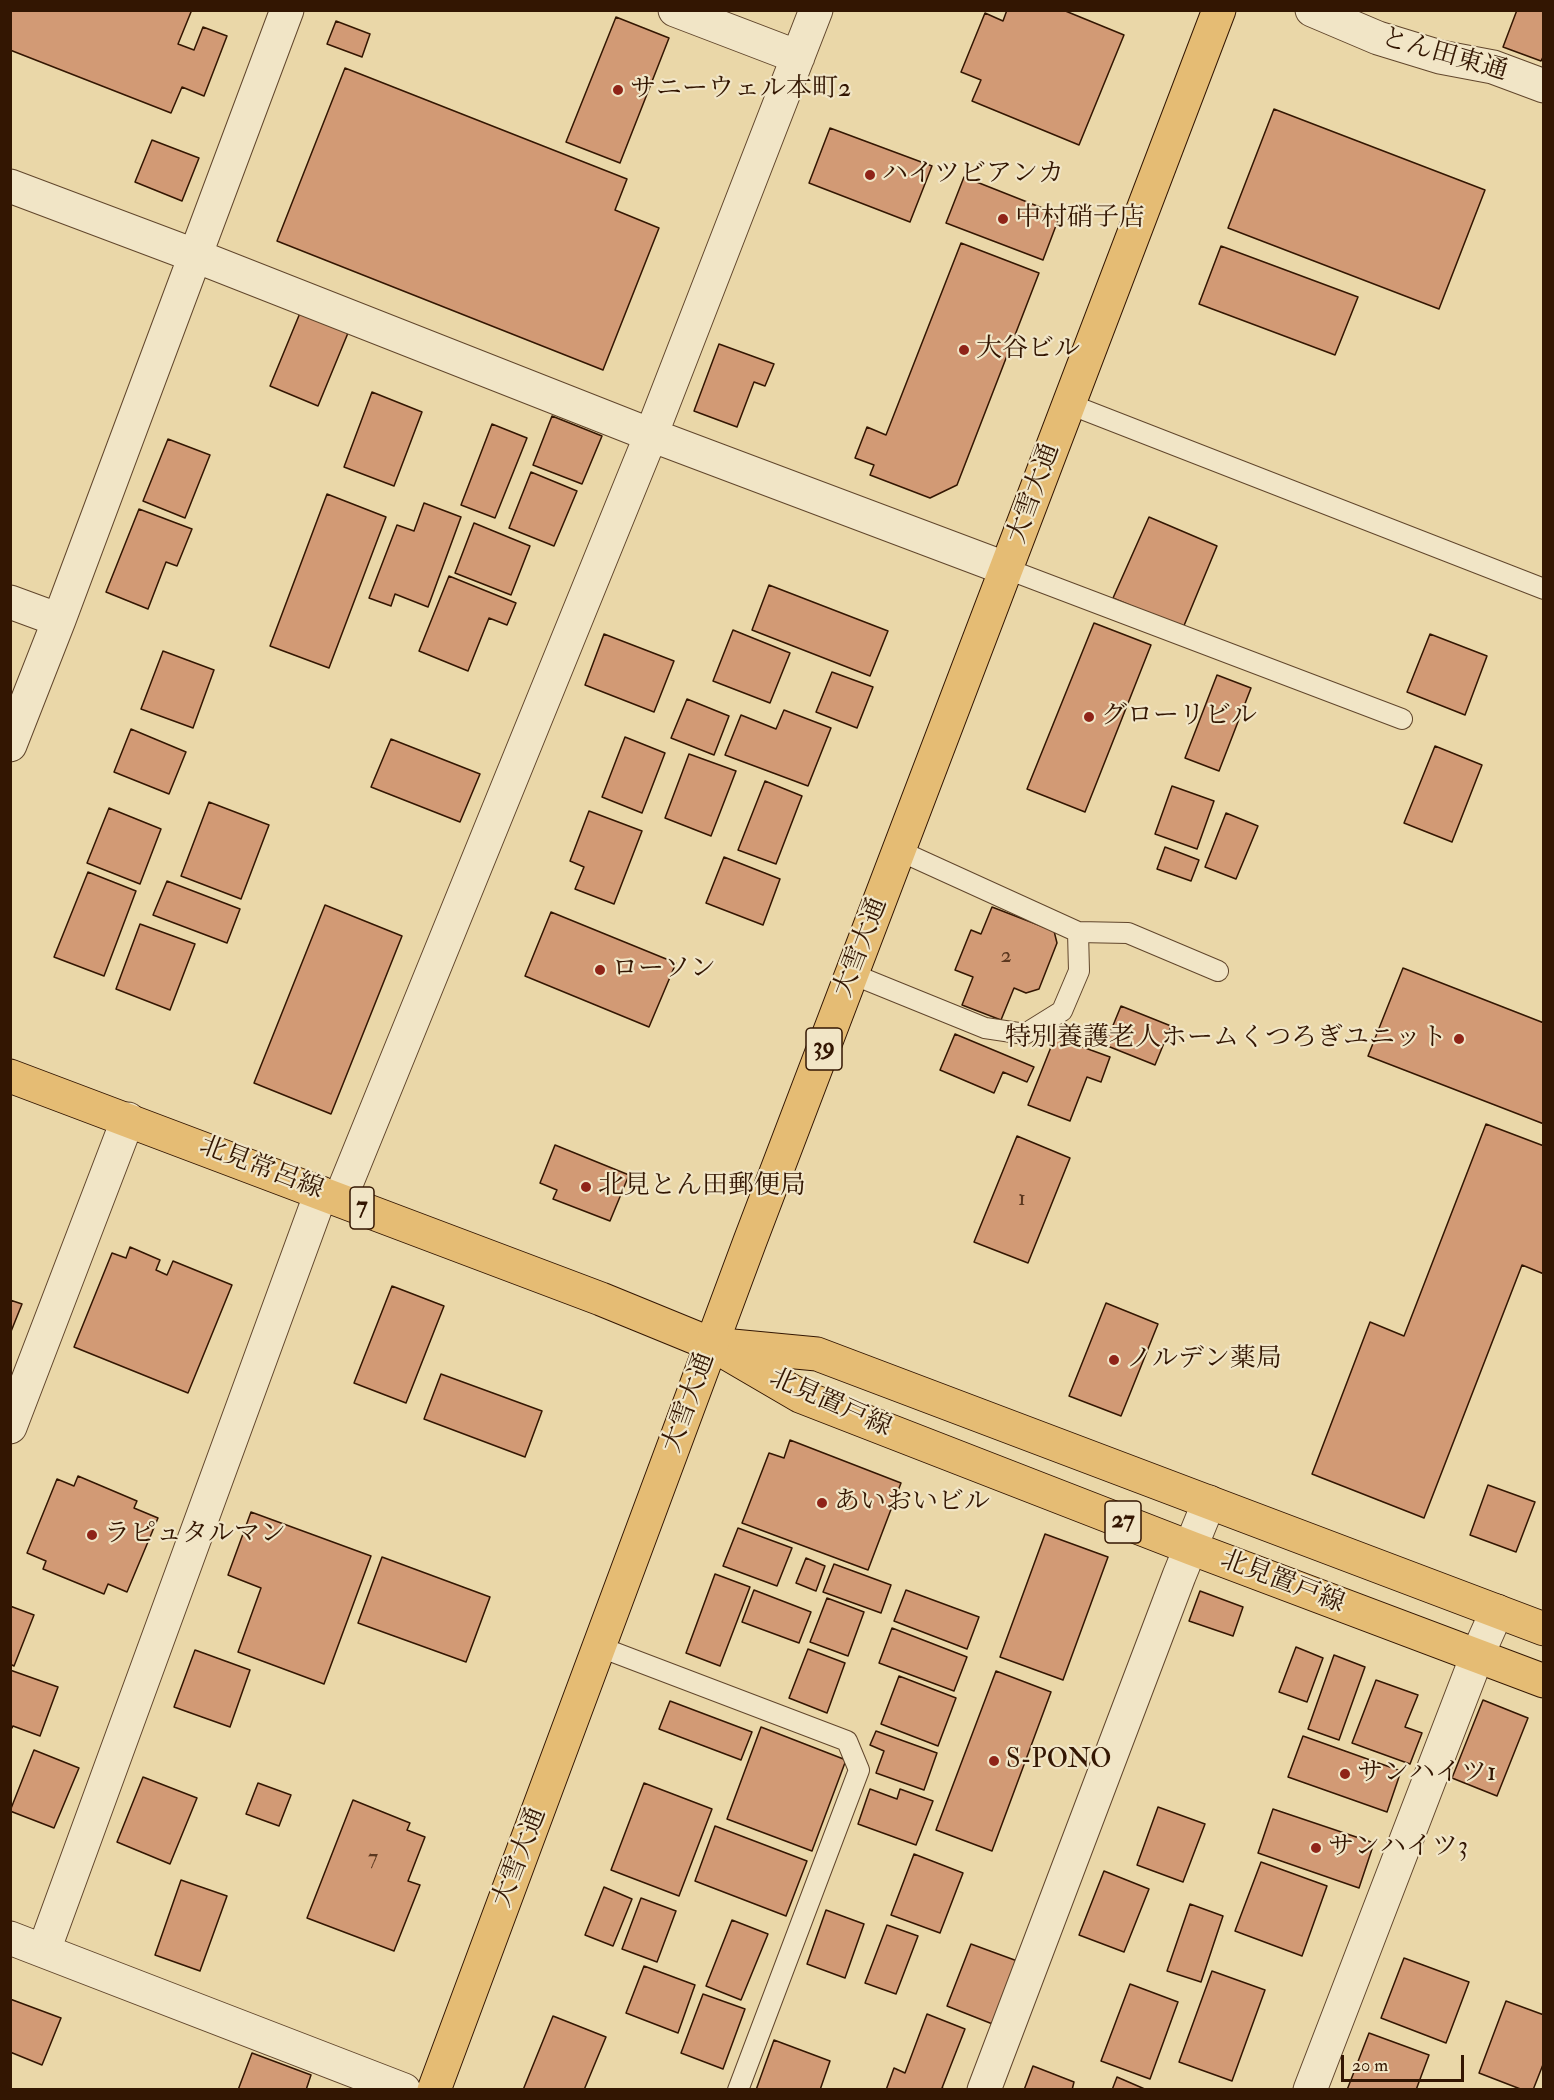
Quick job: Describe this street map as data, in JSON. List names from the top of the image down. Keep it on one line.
{"streets":{"main road":["大雪大通","39","北見常呂線","7","北見置戸線","27"],"street":["とん田東通"]},"crossings":[["大雪大通","北見常呂線"],["大雪大通","北見置戸線"],["北見常呂線","北見置戸線"]],"places":["サニーウェル本町2","ハイツビアンカ","中村硝子店","大谷ビル","グローリビル","ローソン","特別養護老人ホームくつろぎユニット","北見とん田郵便局","ノルデン薬局","あいおいビル","ラピュタルマン","S-PONO","サンハイツ1","サンハイツ3"],"house_numbers":["2","1","7"],"scale_bar":"20 m"}
